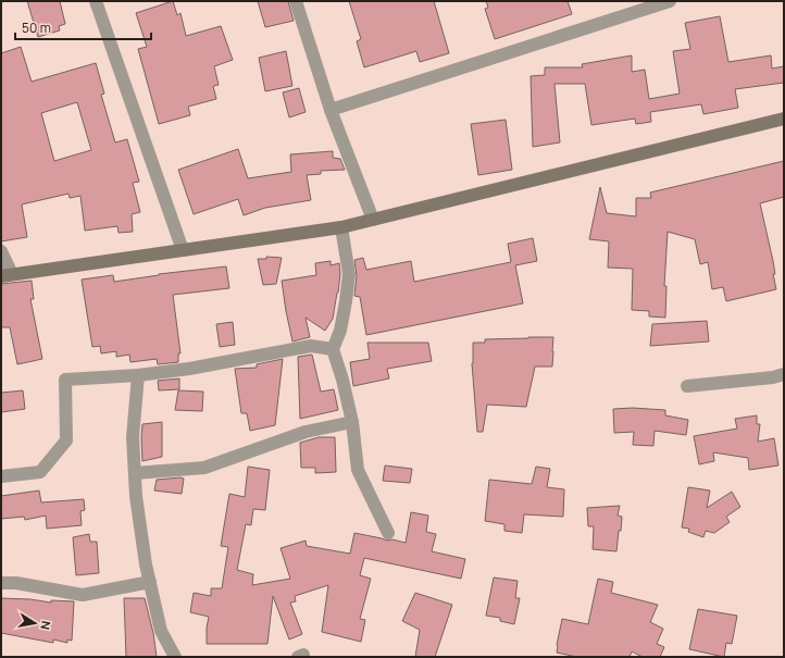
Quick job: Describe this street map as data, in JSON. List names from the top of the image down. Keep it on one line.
{"scale_bar":"50 m","north":"right"}
